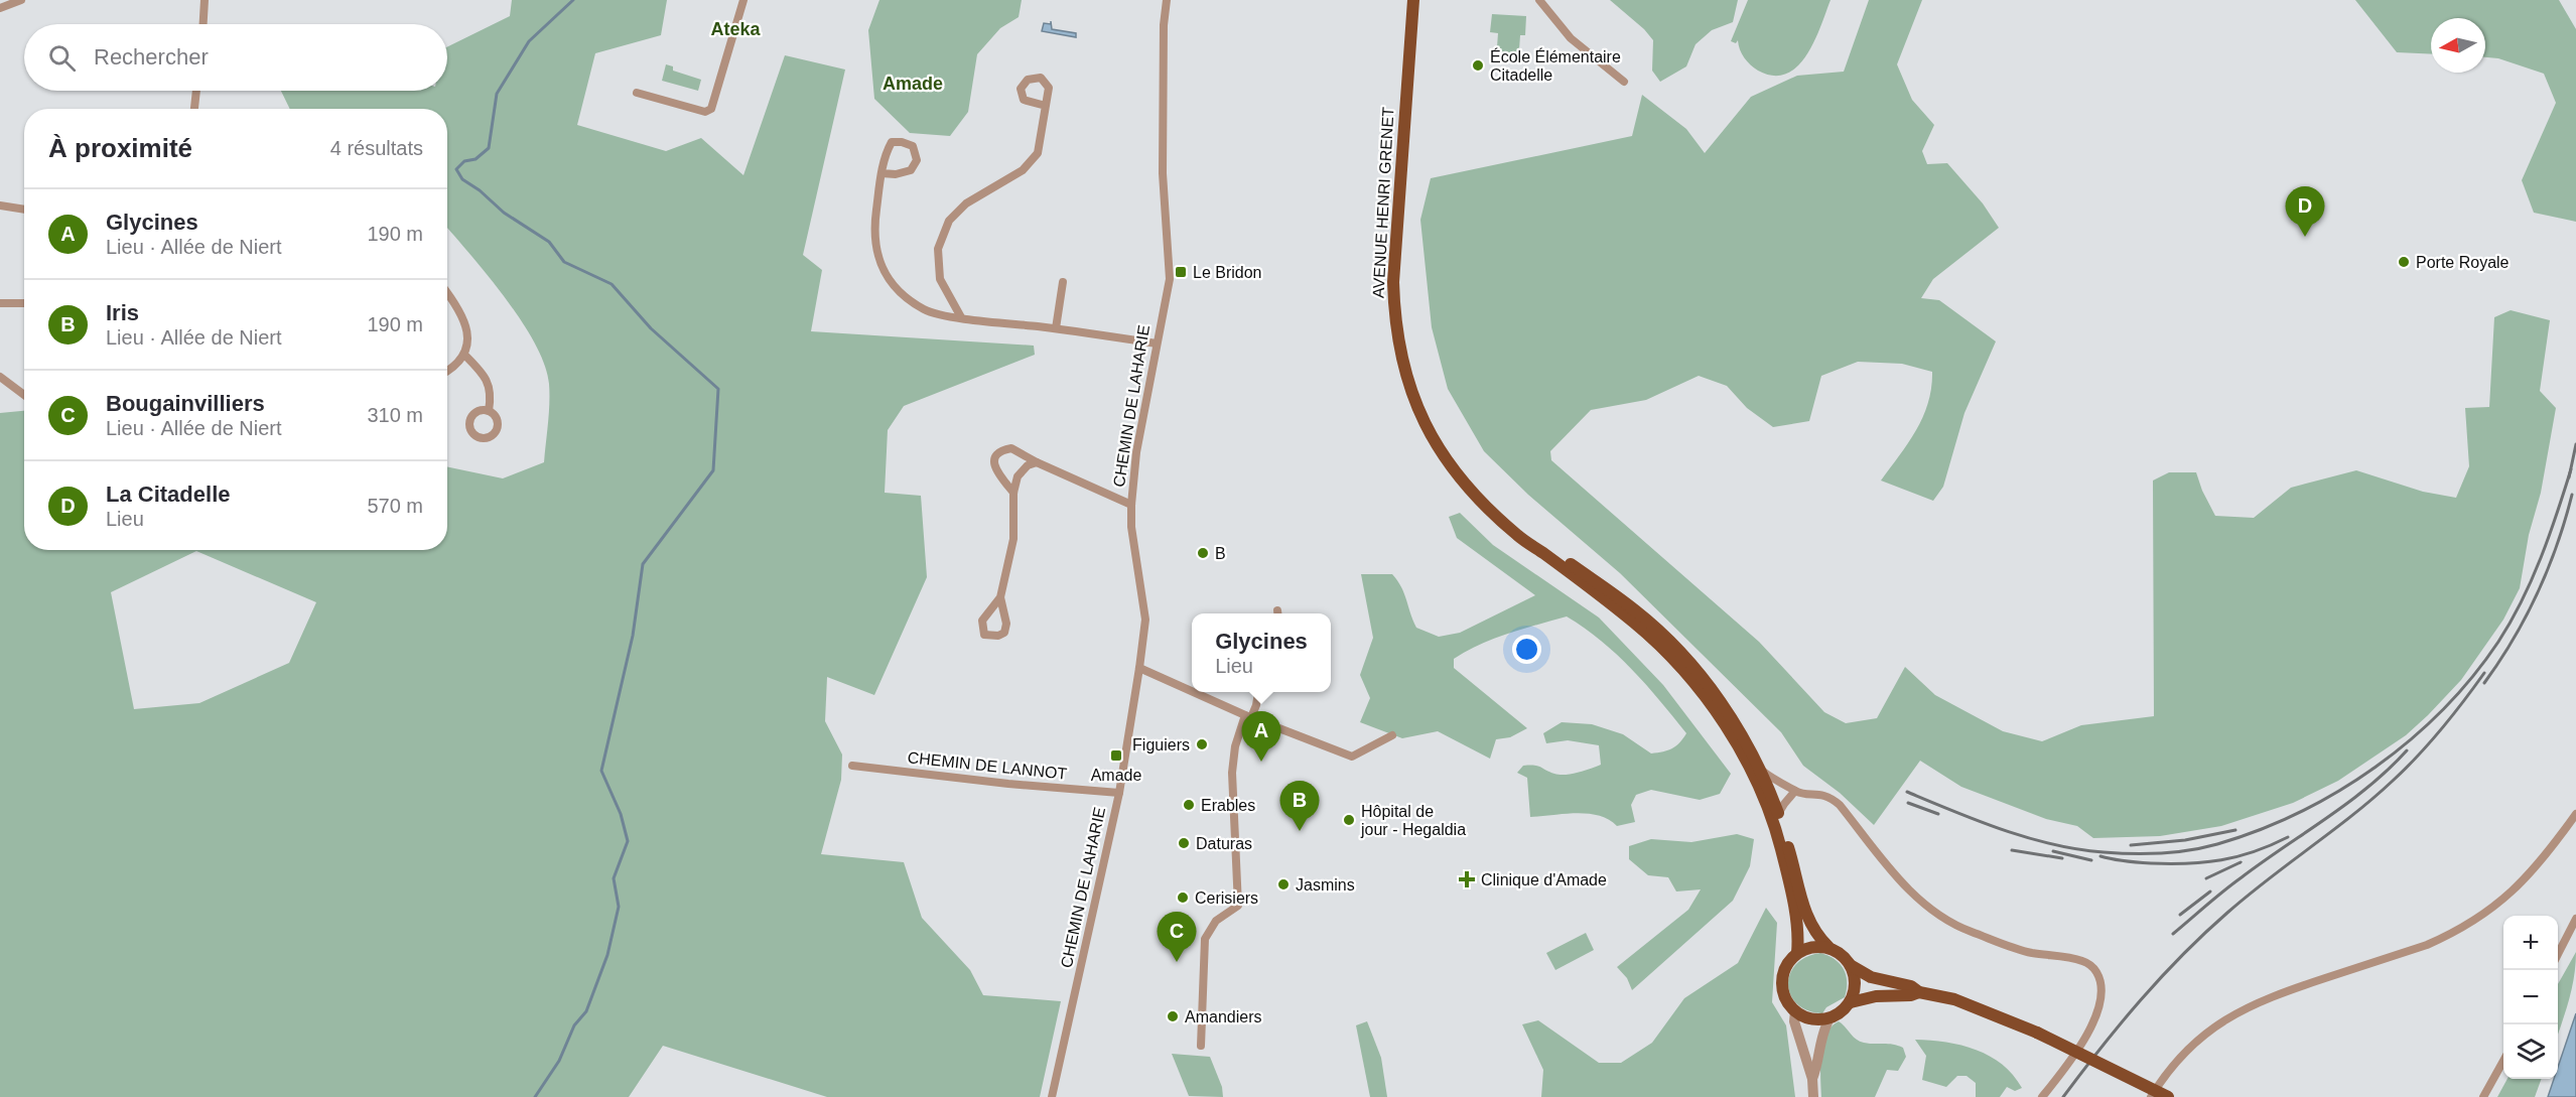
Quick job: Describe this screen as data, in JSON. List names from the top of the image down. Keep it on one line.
{"streets":{"main road":["AVENUE HENRI GRENET"],"street":["CHEMIN DE LAHARIE","CHEMIN DE LANNOT"]},"crossings":[["CHEMIN DE LAHARIE","CHEMIN DE LANNOT"]],"districts":["Ateka","Amade"],"places":{"other":["École Élémentaire Citadelle","Porte Royale","B","Figuiers","Erables","Hôpital de jour - Hegaldia","Daturas","Jasmins","Cerisiers","Amandiers"],"transit":["Le Bridon","Amade"],"health":["Clinique d'Amade"]},"north":"left","page":{"search":"Rechercher","heading":["À proximité","4 résultats"],"pins":["D","A","B","C"],"list":[{"mark":"A","name":"Glycines","note":"Lieu · Allée de Niert","value":"190 m"},{"mark":"B","name":"Iris","note":"Lieu · Allée de Niert","value":"190 m"},{"mark":"C","name":"Bougainvilliers","note":"Lieu · Allée de Niert","value":"310 m"},{"mark":"D","name":"La Citadelle","note":"Lieu","value":"570 m"}],"popup":["Glycines","Lieu"],"map_buttons":["+","−"]}}
